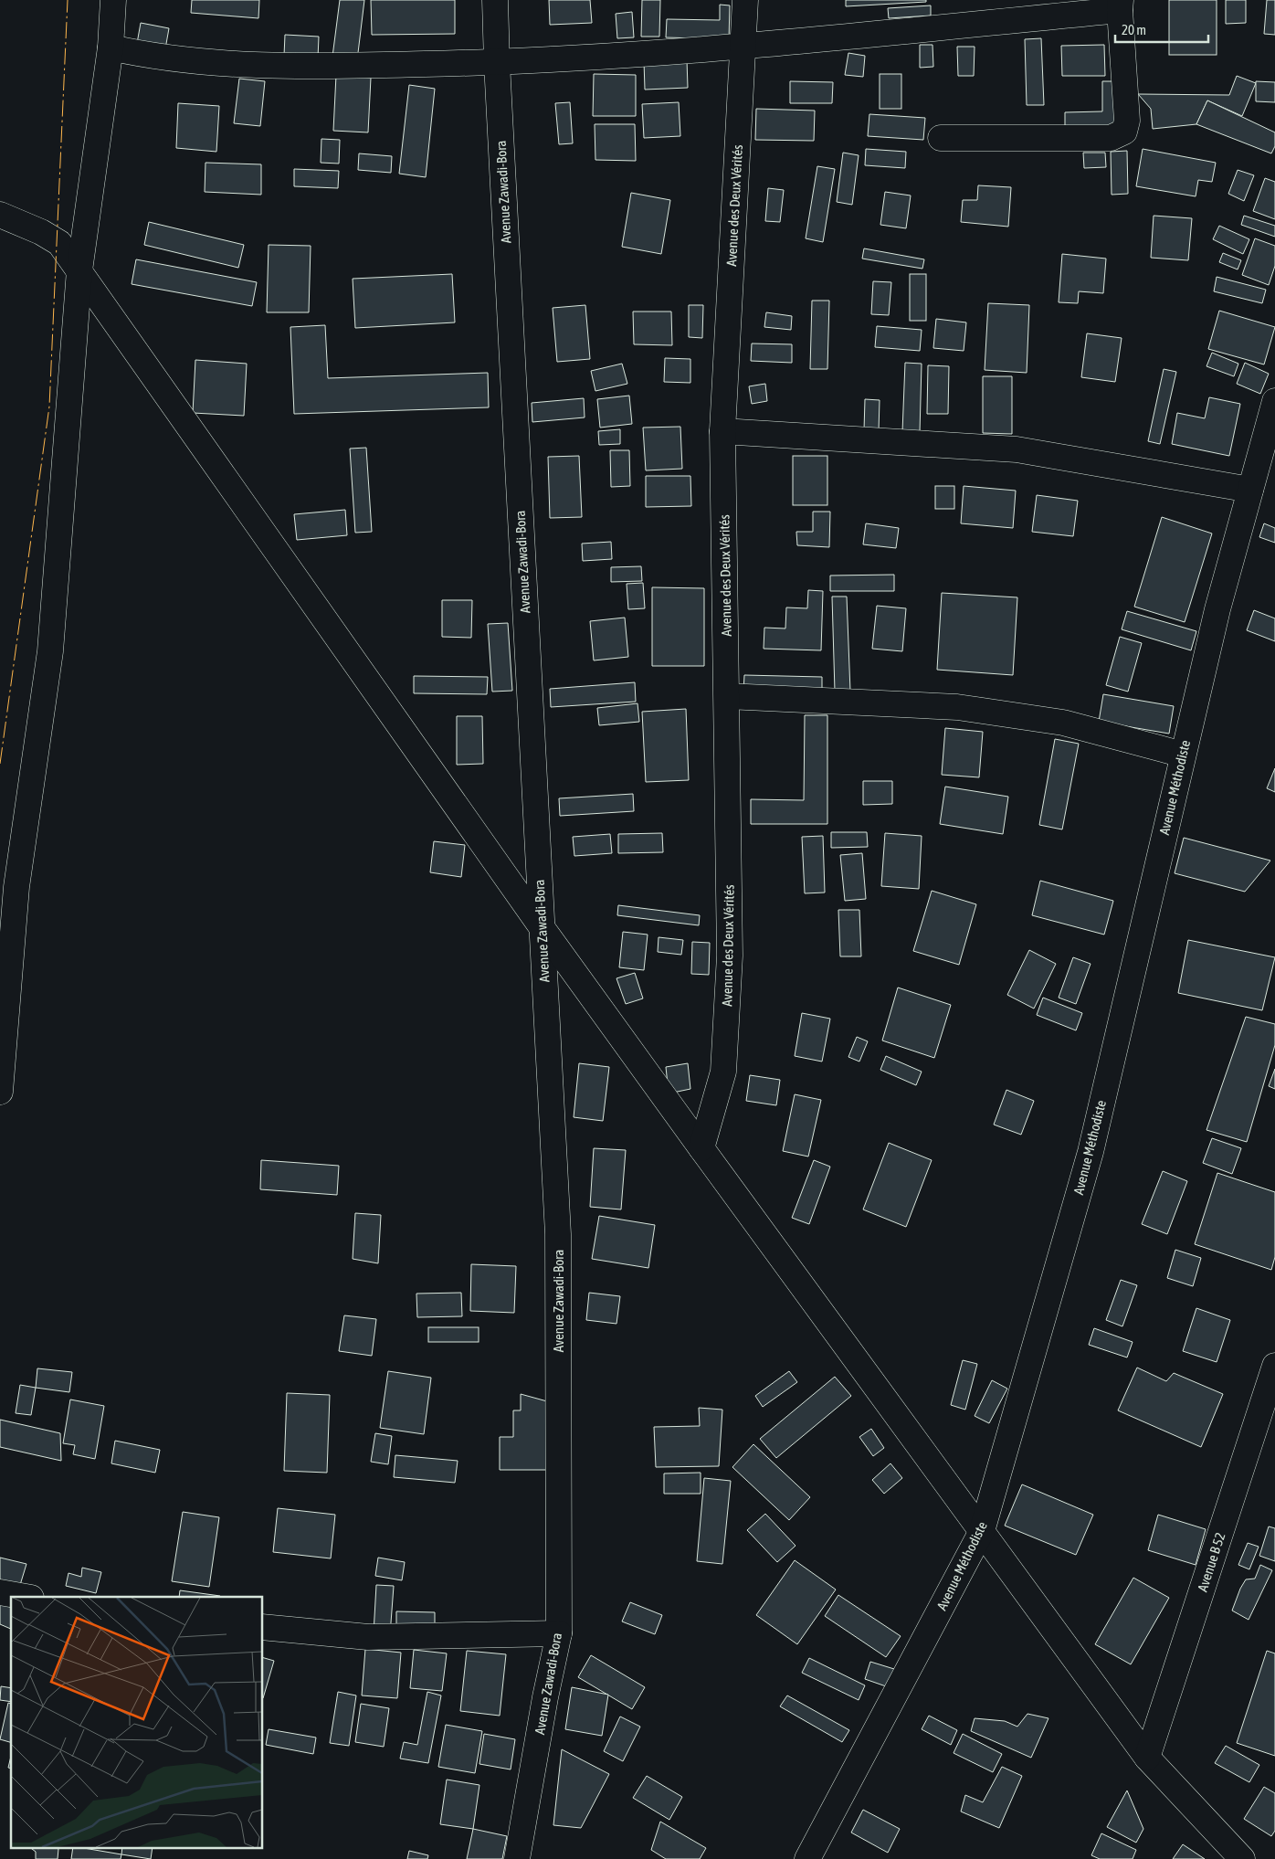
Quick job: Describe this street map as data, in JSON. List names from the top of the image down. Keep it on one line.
{"streets":{"street":["Avenue Zawadi-Bora","Avenue des Deux Vérités","Avenue Méthodiste","Avenue B 52"]},"scale_bar":"20 m"}
